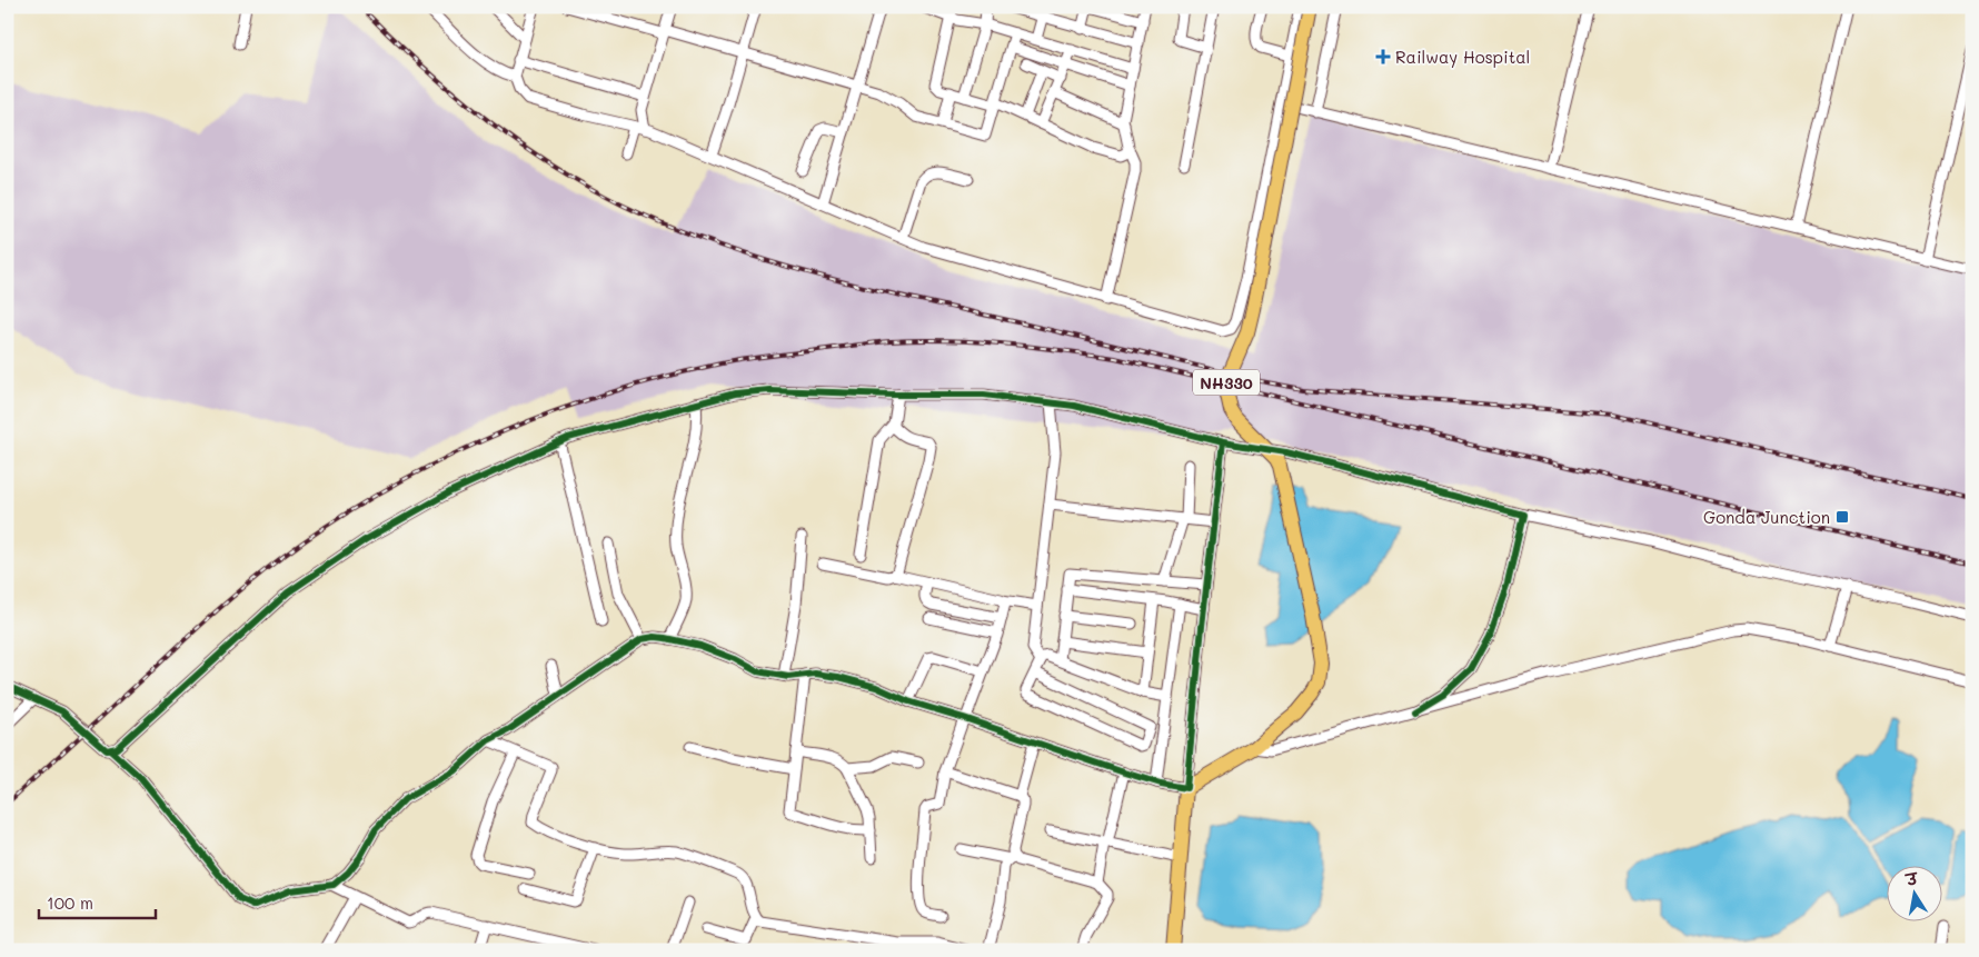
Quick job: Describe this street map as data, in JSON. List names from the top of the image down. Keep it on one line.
{"streets":{"highway":["NH330"]},"places":{"health":["Railway Hospital"],"transit":["Gonda Junction"]},"scale_bar":"100 m","north":"top"}
